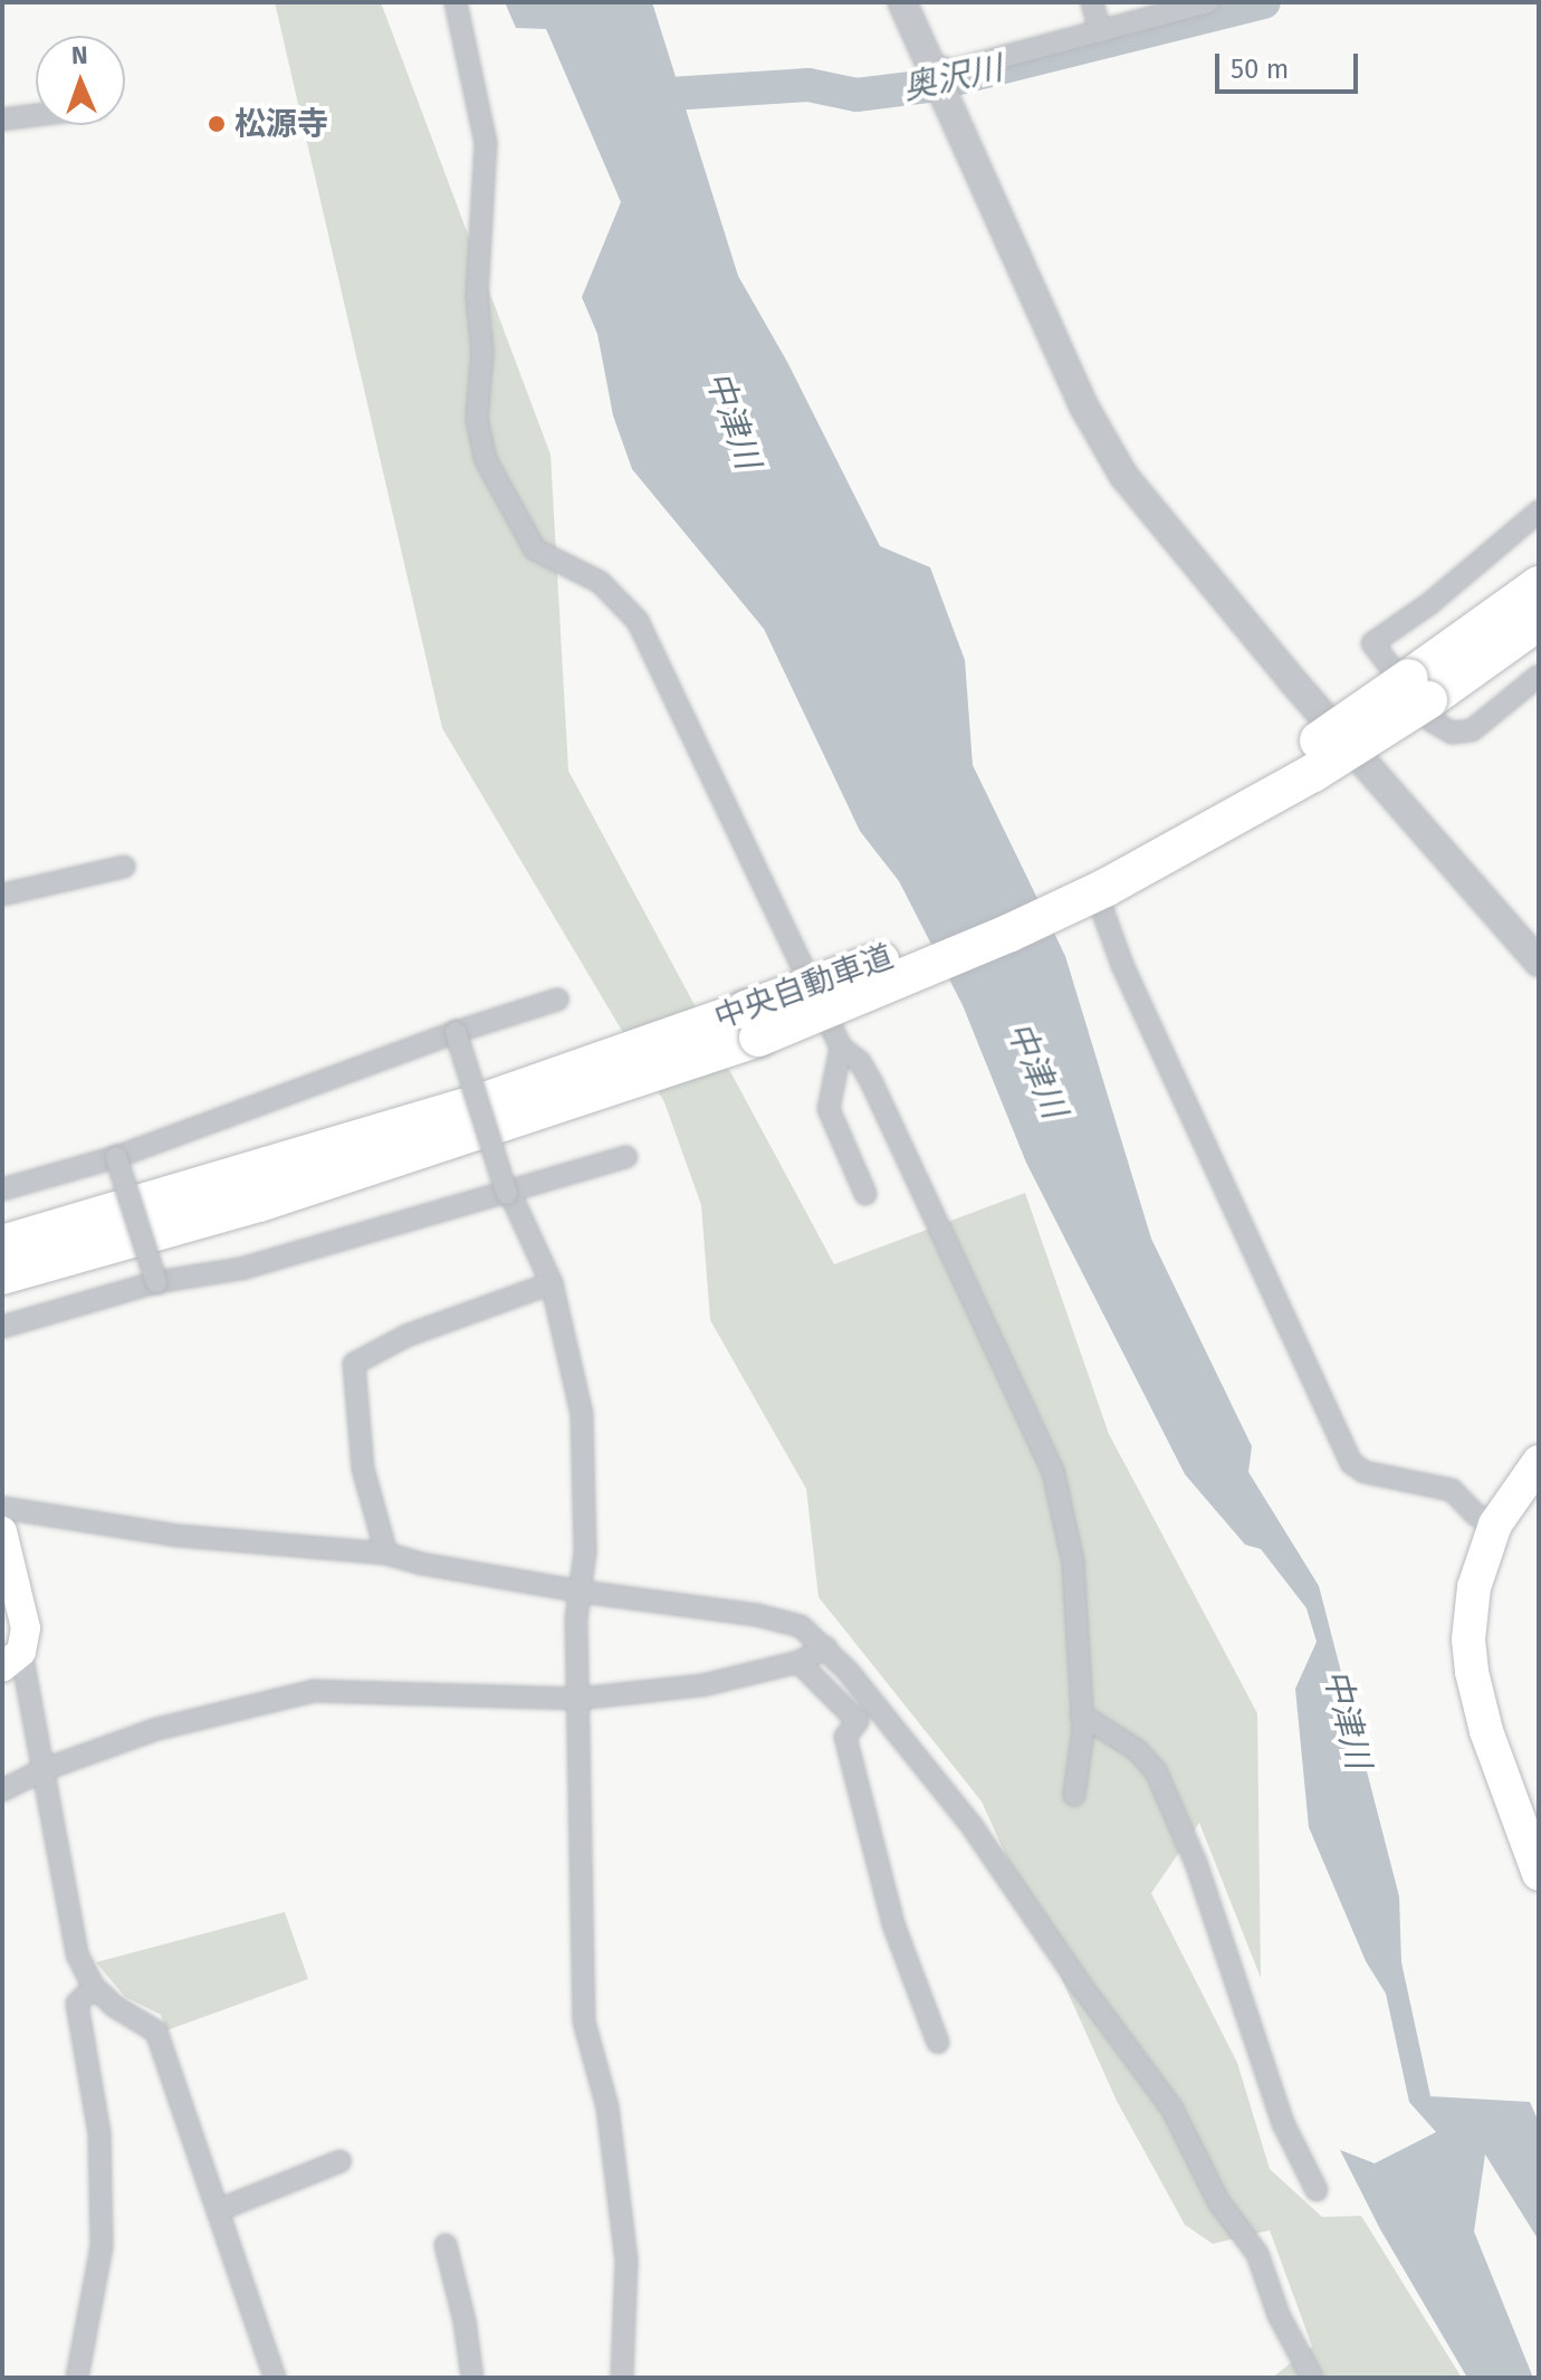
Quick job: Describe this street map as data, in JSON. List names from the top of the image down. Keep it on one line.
{"streets":{"highway":["中央自動車道"]},"water":["奥沢川","中津川"],"places":["松源寺"],"scale_bar":"50 m","north":"top"}
